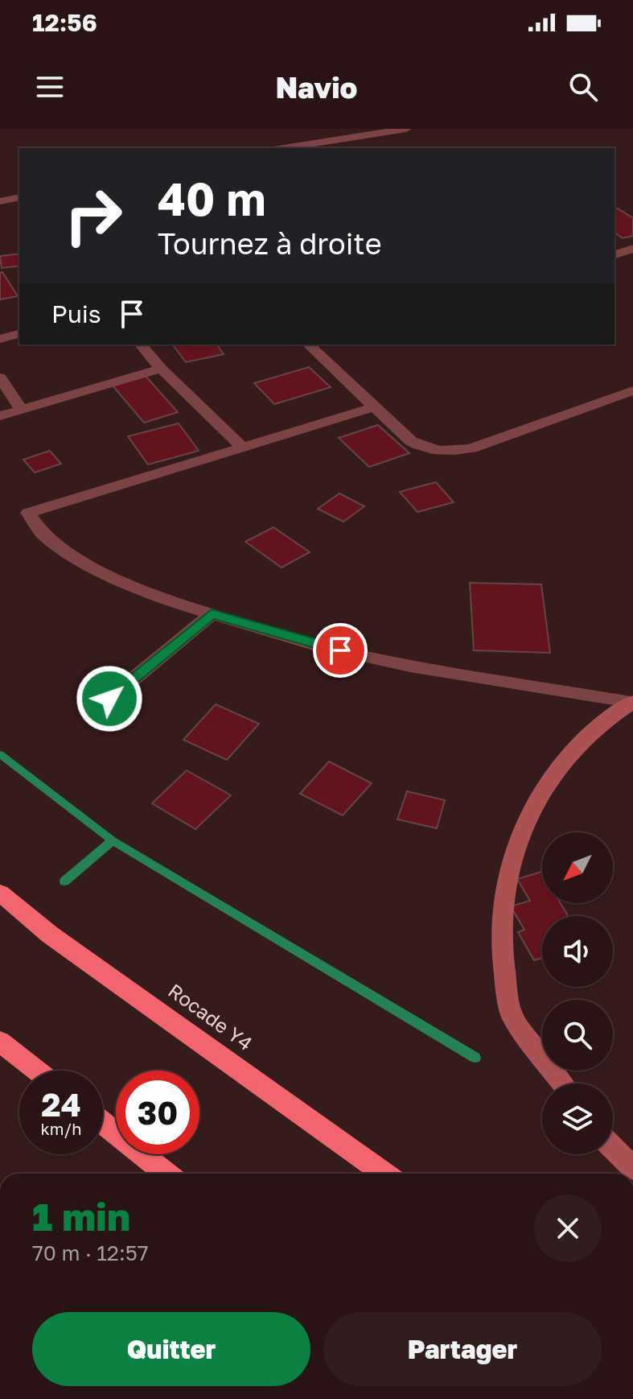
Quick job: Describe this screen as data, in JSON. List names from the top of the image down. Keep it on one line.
{"streets":{"highway":["Rocade Y4"]},"north":"bottom left","page":{"status":"12:56","header":"Navio","turn":["40 m","Tournez à droite"],"then":"Puis","speed":"24 km/h","limit":"30","heading":["1 min","70 m · 12:57"],"buttons":["Quitter","Partager"]}}
